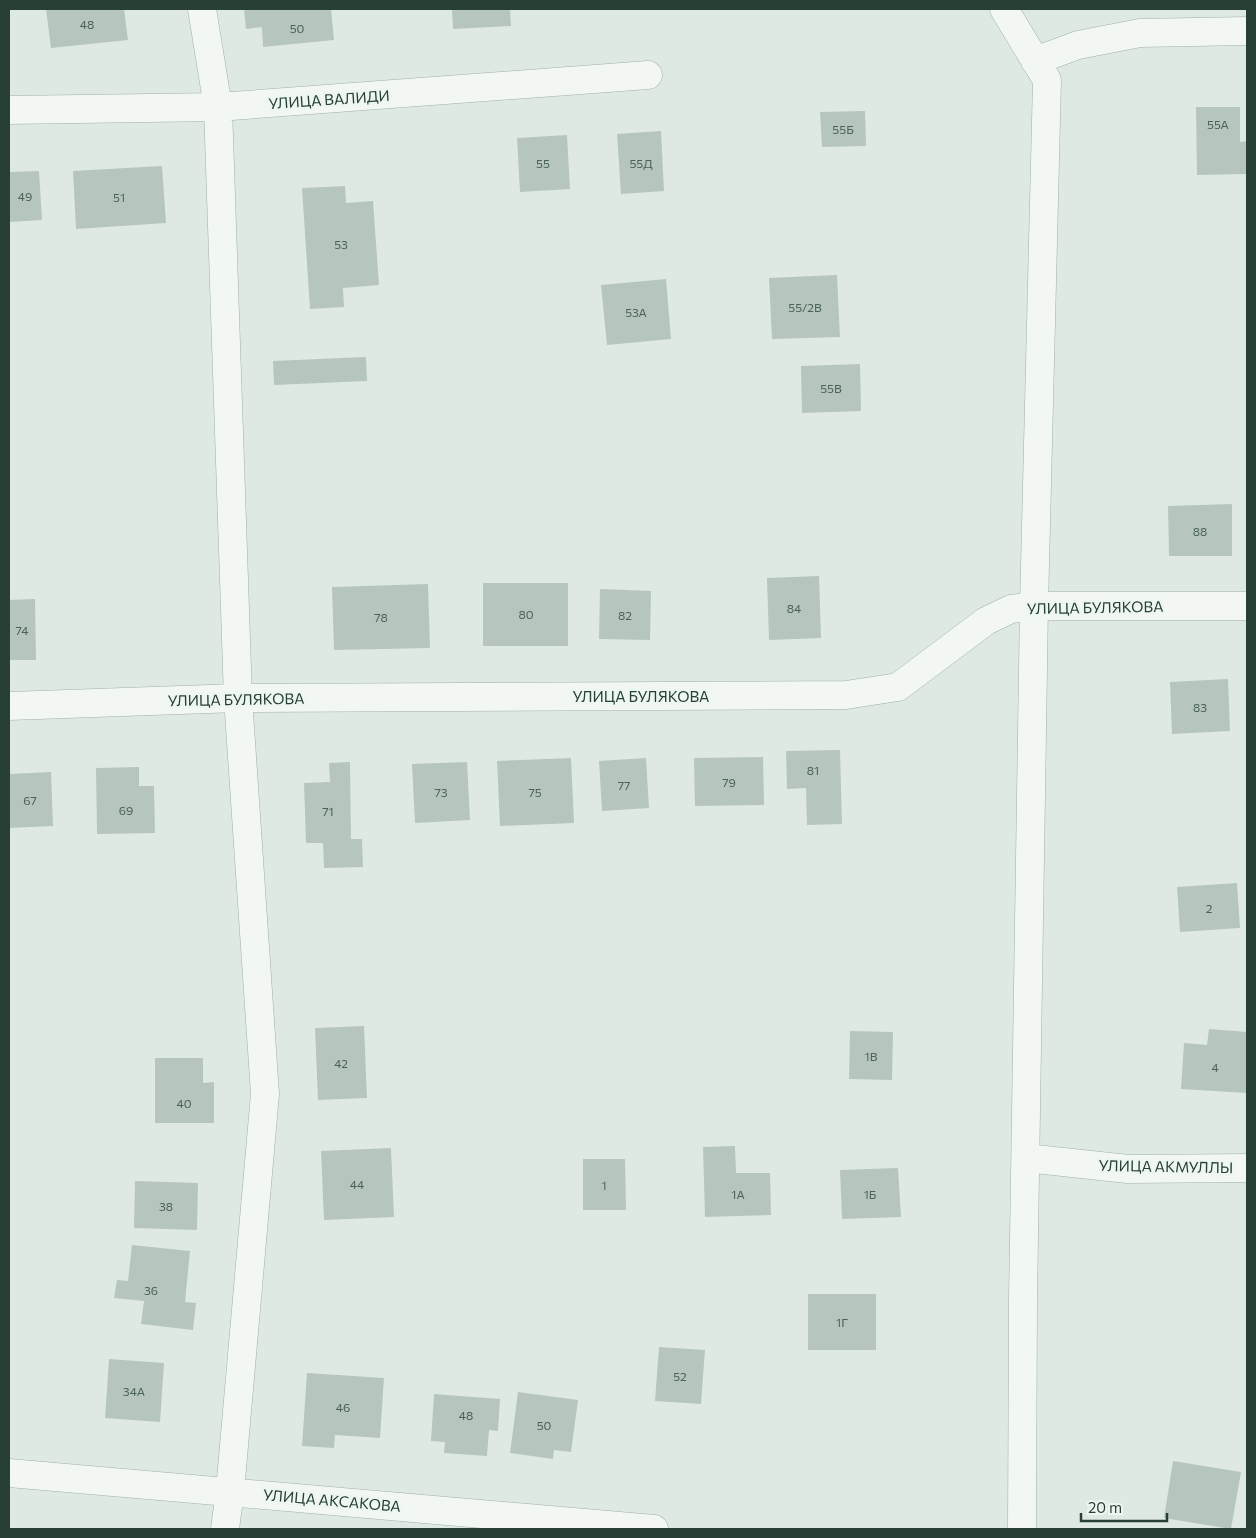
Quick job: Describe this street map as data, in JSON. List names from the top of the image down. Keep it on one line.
{"streets":{"street":["УЛИЦА ВАЛИДИ","УЛИЦА БУЛЯКОВА","УЛИЦА АКМУЛЛЫ","УЛИЦА АКСАКОВА"]},"house_numbers":["48","50","55А","55Б","55","55Д","49","51","53","55/2В","53А","55В","88","84","80","82","78","74","83","81","79","77","73","75","67","69","71","2","1В","42","4","40","44","1","1А","1Б","38","36","1Г","52","34А","46","48","50"],"scale_bar":"20 m"}
